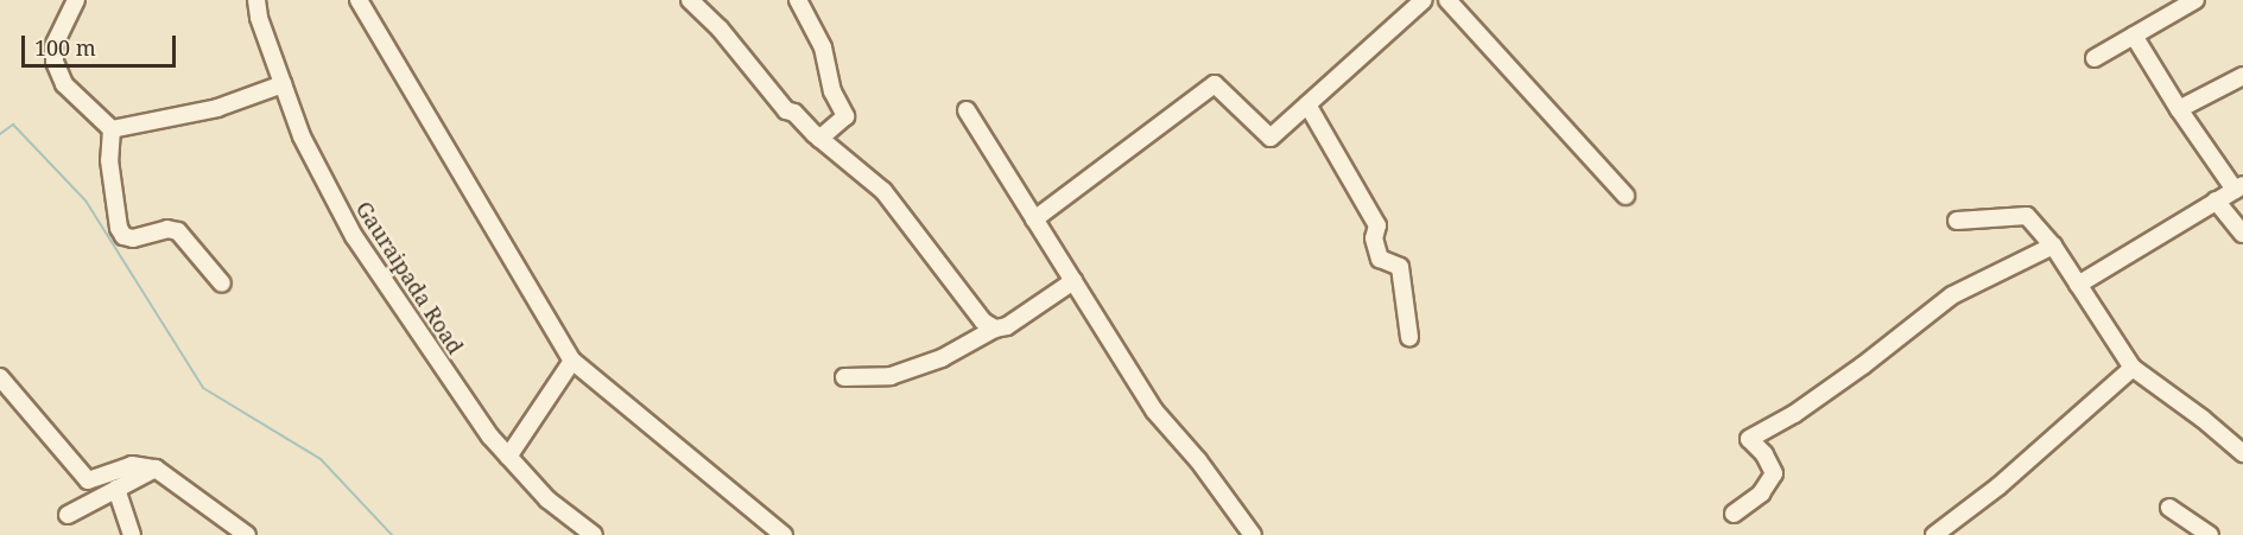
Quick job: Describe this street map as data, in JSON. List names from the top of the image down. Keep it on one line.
{"streets":{"street":["Gauraipada Road"]},"scale_bar":"100 m"}
